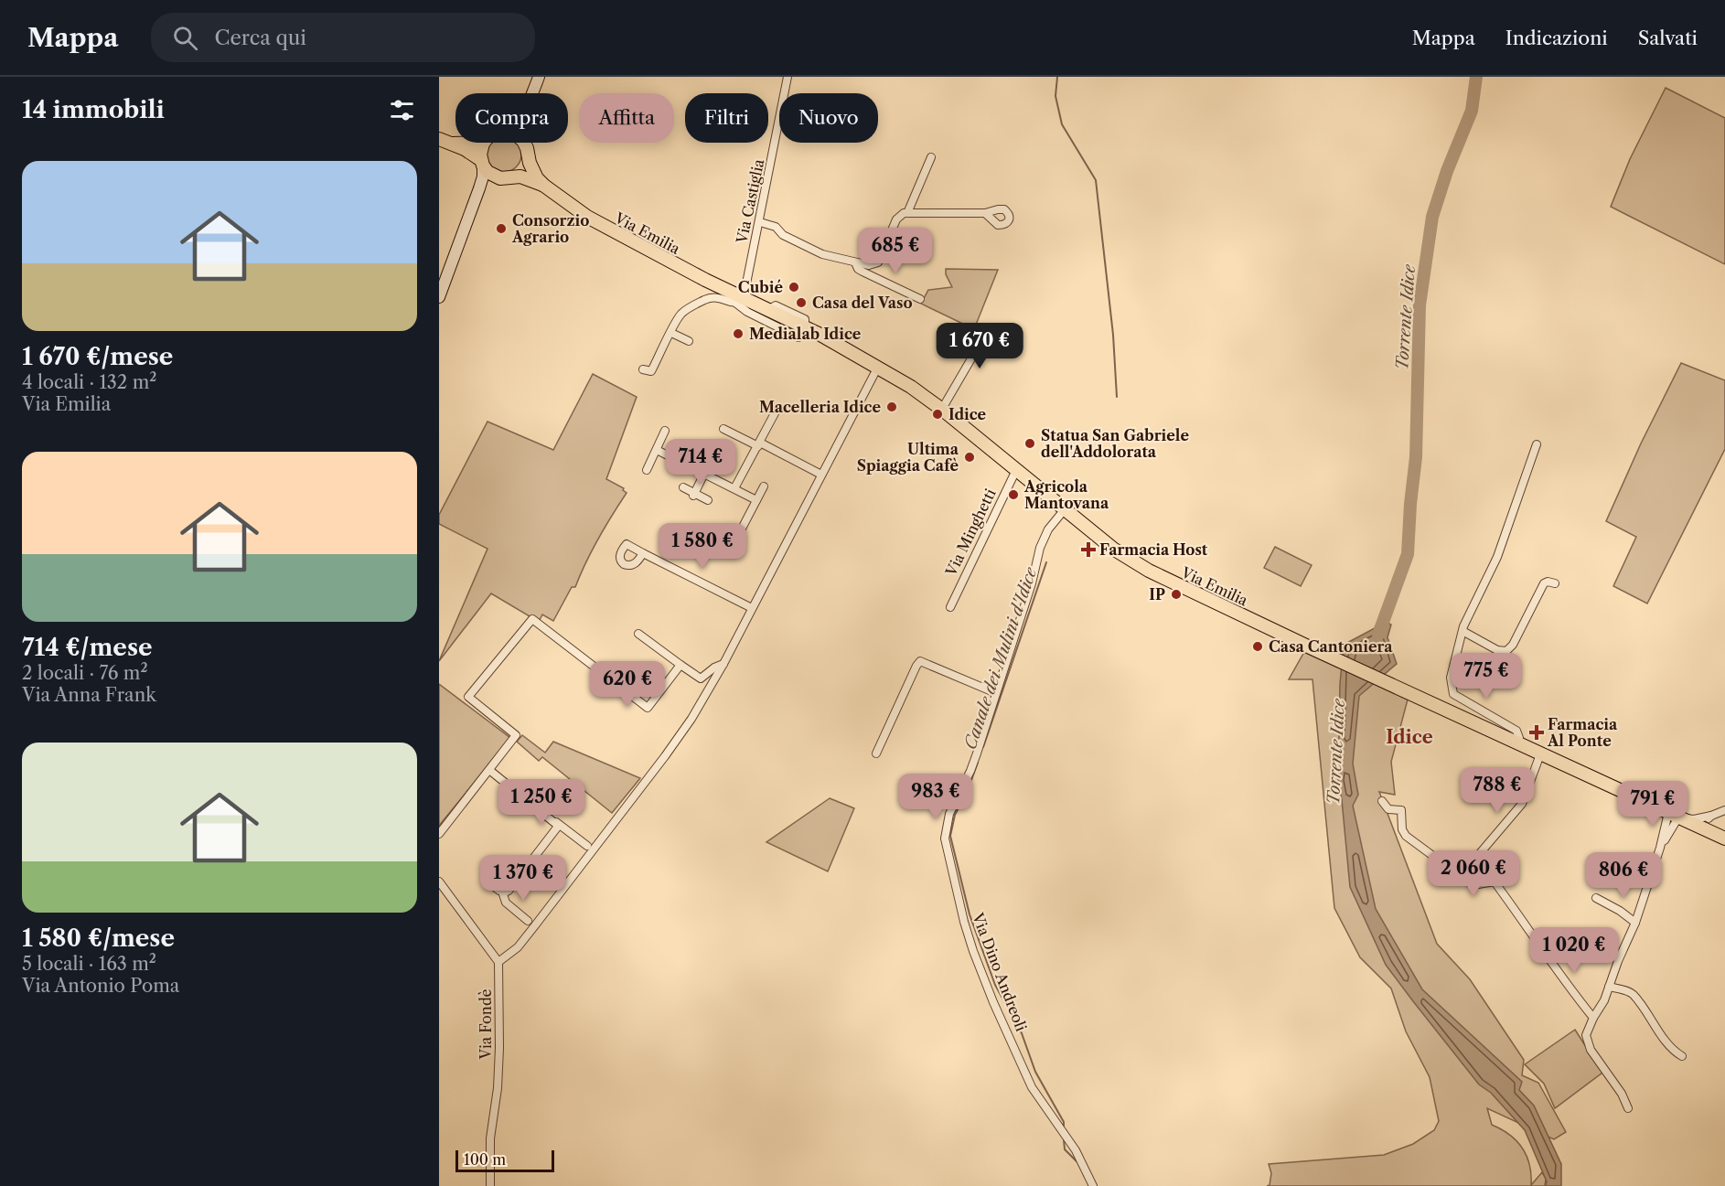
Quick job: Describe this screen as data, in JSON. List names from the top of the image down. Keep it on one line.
{"streets":{"main road":["Via Emilia"],"street":["Via Castiglia","Via Minghetti","Via Dino Andreoli","Via Fondè"]},"crossings":[["Via Castiglia","Via Emilia"],["Via Emilia","Via Minghetti"],["Via Emilia","Via Dino Andreoli"]],"districts":["Idice"],"water":["Torrente Idice","Canale dei Mulini d'Idice"],"places":{"other":["Consorzio Agrario","Cubié","Casa del Vaso","Medialab Idice","Macelleria Idice","Idice","Statua San Gabriele dell'Addolorata","Ultima Spiaggia Cafè","Agricola Mantovana","IP","Casa Cantoniera"],"health":["Farmacia Host","Farmacia Al Ponte"]},"scale_bar":"100 m","page":{"header":"Mappa","search":"Cerca qui","nav":["Mappa","Indicazioni","Salvati"],"heading":"14 immobili","chip":["Compra","Affitta","Filtri","Nuovo"],"list":[{"name":"1 670 €/mese","note":"4 locali · 132 m² · Via Emilia"},{"name":"714 €/mese","note":"2 locali · 76 m² · Via Anna Frank"},{"name":"1 580 €/mese","note":"5 locali · 163 m² · Via Antonio Poma"}],"price":["685 €","1 670 €","714 €","1 580 €","775 €","620 €","788 €","983 €","1 250 €","791 €","2 060 €","806 €","1 370 €","1 020 €"],"scale":"100 m"}}
